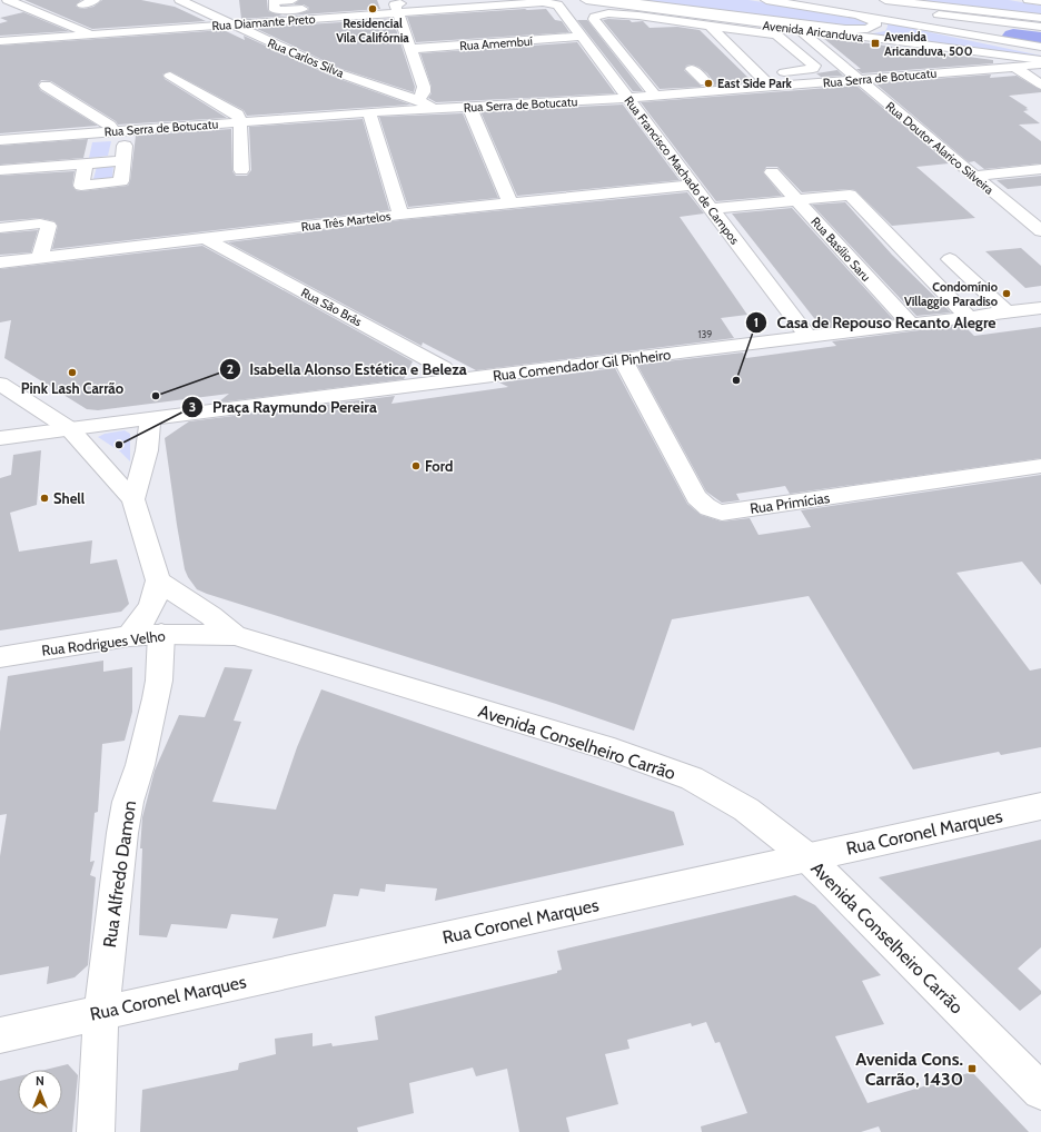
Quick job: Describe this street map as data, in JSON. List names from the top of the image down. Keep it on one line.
{"streets":{"main road":["Rua Diamante Preto","Avenida Aricanduva","Rua Amembuí","Rua Carlos Silva","Rua Serra de Botucatu","Rua Doutor Alarico Silveira","Rua Francisco Machado de Campos","Rua Três Martelos","Rua Basílio Saru","Rua São Brás","Rua Comendador Gil Pinheiro","Rua Primícias","Rua Rodrigues Velho","Avenida Conselheiro Carrão","Rua Coronel Marques","Rua Alfredo Damon"]},"crossings":[["Rua Diamante Preto","Rua Carlos Silva"],["Rua Diamante Preto","Rua Francisco Machado de Campos"],["Avenida Aricanduva","Rua Doutor Alarico Silveira"],["Rua Amembuí","Rua Francisco Machado de Campos"],["Rua Carlos Silva","Rua Serra de Botucatu"],["Rua Serra de Botucatu","Rua Doutor Alarico Silveira"],["Rua Serra de Botucatu","Rua Francisco Machado de Campos"],["Rua Francisco Machado de Campos","Rua Três Martelos"],["Rua Francisco Machado de Campos","Rua Comendador Gil Pinheiro"],["Rua Três Martelos","Rua São Brás"],["Rua Basílio Saru","Rua Comendador Gil Pinheiro"],["Rua São Brás","Rua Comendador Gil Pinheiro"],["Rua Comendador Gil Pinheiro","Rua Primícias"],["Rua Rodrigues Velho","Avenida Conselheiro Carrão"],["Rua Rodrigues Velho","Rua Alfredo Damon"],["Avenida Conselheiro Carrão","Rua Coronel Marques"],["Rua Coronel Marques","Rua Alfredo Damon"]],"places":{"other":["Residencial Vila Califórnia","East Side Park","Condomínio Villaggio Paradiso","Pink Lash Carrão","Casa de Repouso Recanto Alegre","Isabella Alonso Estética e Beleza","Praça Raymundo Pereira","Ford","Shell"],"transit":["Avenida Aricanduva, 500","Avenida Cons. Carrão, 1430"]},"house_numbers":["139"],"north":"top"}
